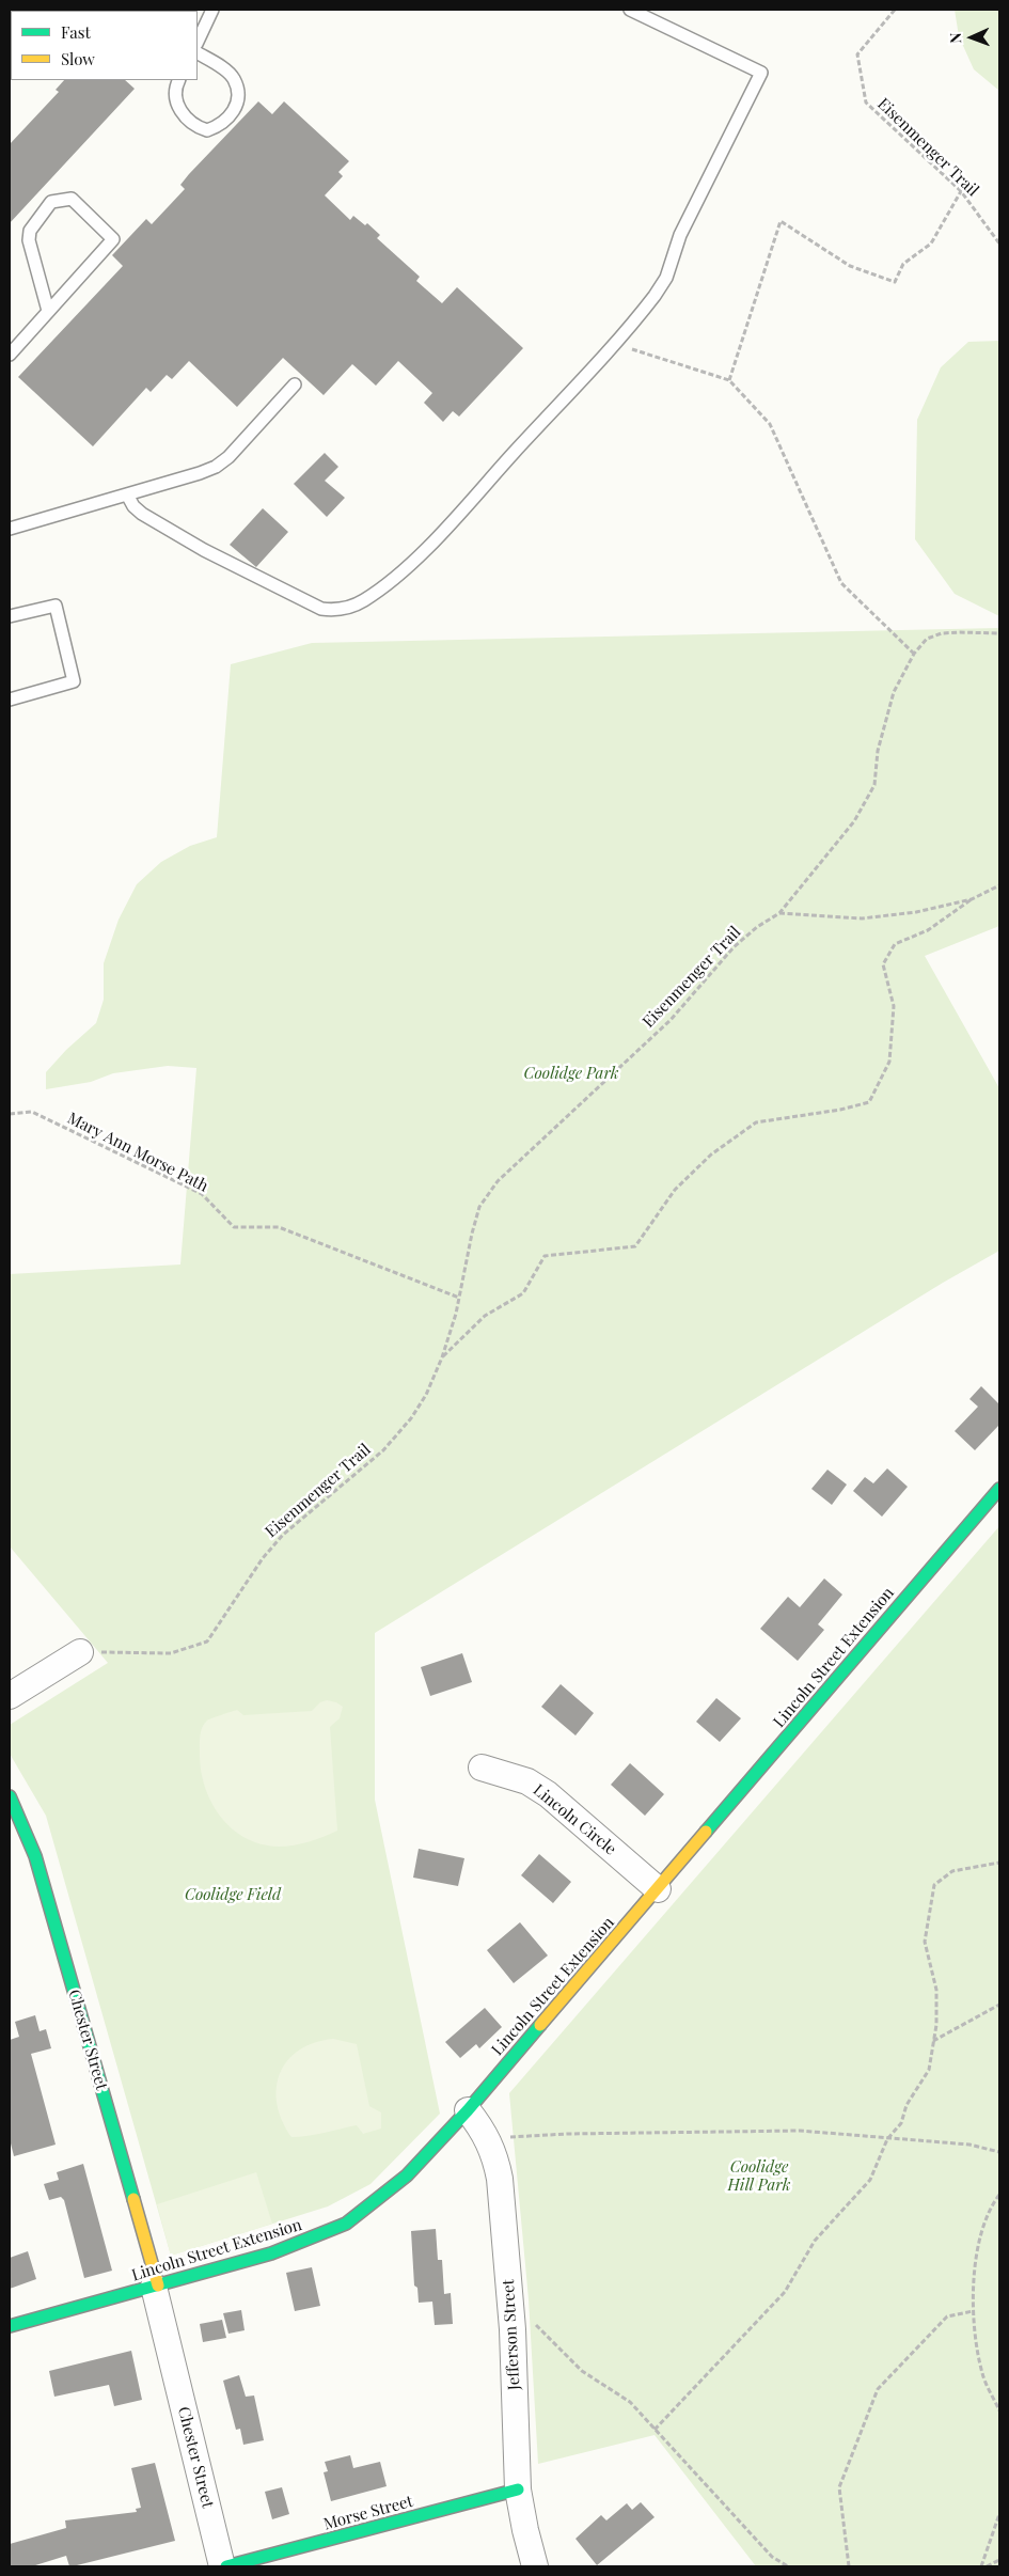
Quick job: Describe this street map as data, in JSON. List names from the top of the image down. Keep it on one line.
{"streets":{"street":["Lincoln Street Extension","Lincoln Circle","Chester Street","Jefferson Street","Morse Street"],"path":["Eisenmenger Trail","Mary Ann Morse Path"]},"crossings":[["Eisenmenger Trail","Mary Ann Morse Path"],["Lincoln Street Extension","Lincoln Circle"],["Lincoln Street Extension","Chester Street"],["Lincoln Street Extension","Jefferson Street"],["Jefferson Street","Morse Street"]],"parks":["Coolidge Park","Coolidge Field","Coolidge Hill Park"],"legend":["Fast","Slow"],"north":"left"}
